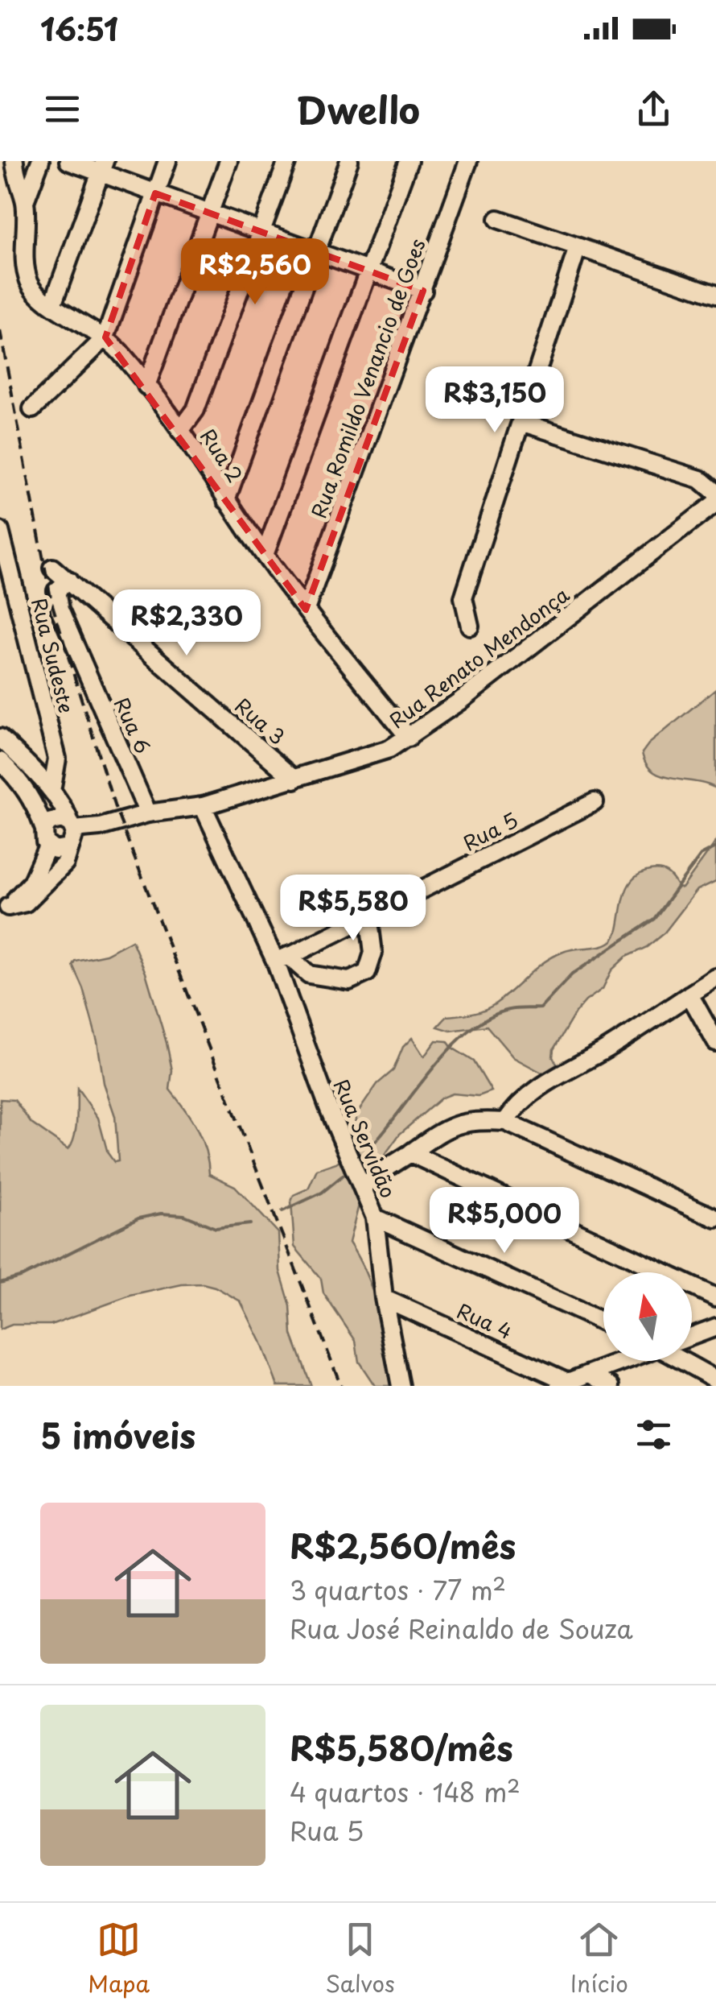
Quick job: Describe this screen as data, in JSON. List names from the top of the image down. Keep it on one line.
{"streets":{"street":["Rua Romildo Venancio de Goes","Rua 2","Rua Sudeste","Rua Renato Mendonça","Rua 3","Rua 6","Rua 5","Rua Servidão","Rua 4"]},"crossings":[["Rua Romildo Venancio de Goes","Rua 2"],["Rua 2","Rua Renato Mendonça"],["Rua Renato Mendonça","Rua 3"],["Rua Renato Mendonça","Rua 6"],["Rua 3","Rua 6"],["Rua 5","Rua Servidão"],["Rua Servidão","Rua 4"]],"north":"top","page":{"status":"16:51","header":"Dwello","price":["R$2,560","R$3,150","R$2,330","R$5,580","R$5,000"],"heading":"5 imóveis","list":[{"name":"R$2,560/mês","note":"3 quartos · 77 m² · Rua José Reinaldo de Souza"},{"name":"R$5,580/mês","note":"4 quartos · 148 m² · Rua 5"}],"tabs":["Mapa","Salvos","Início"]}}
